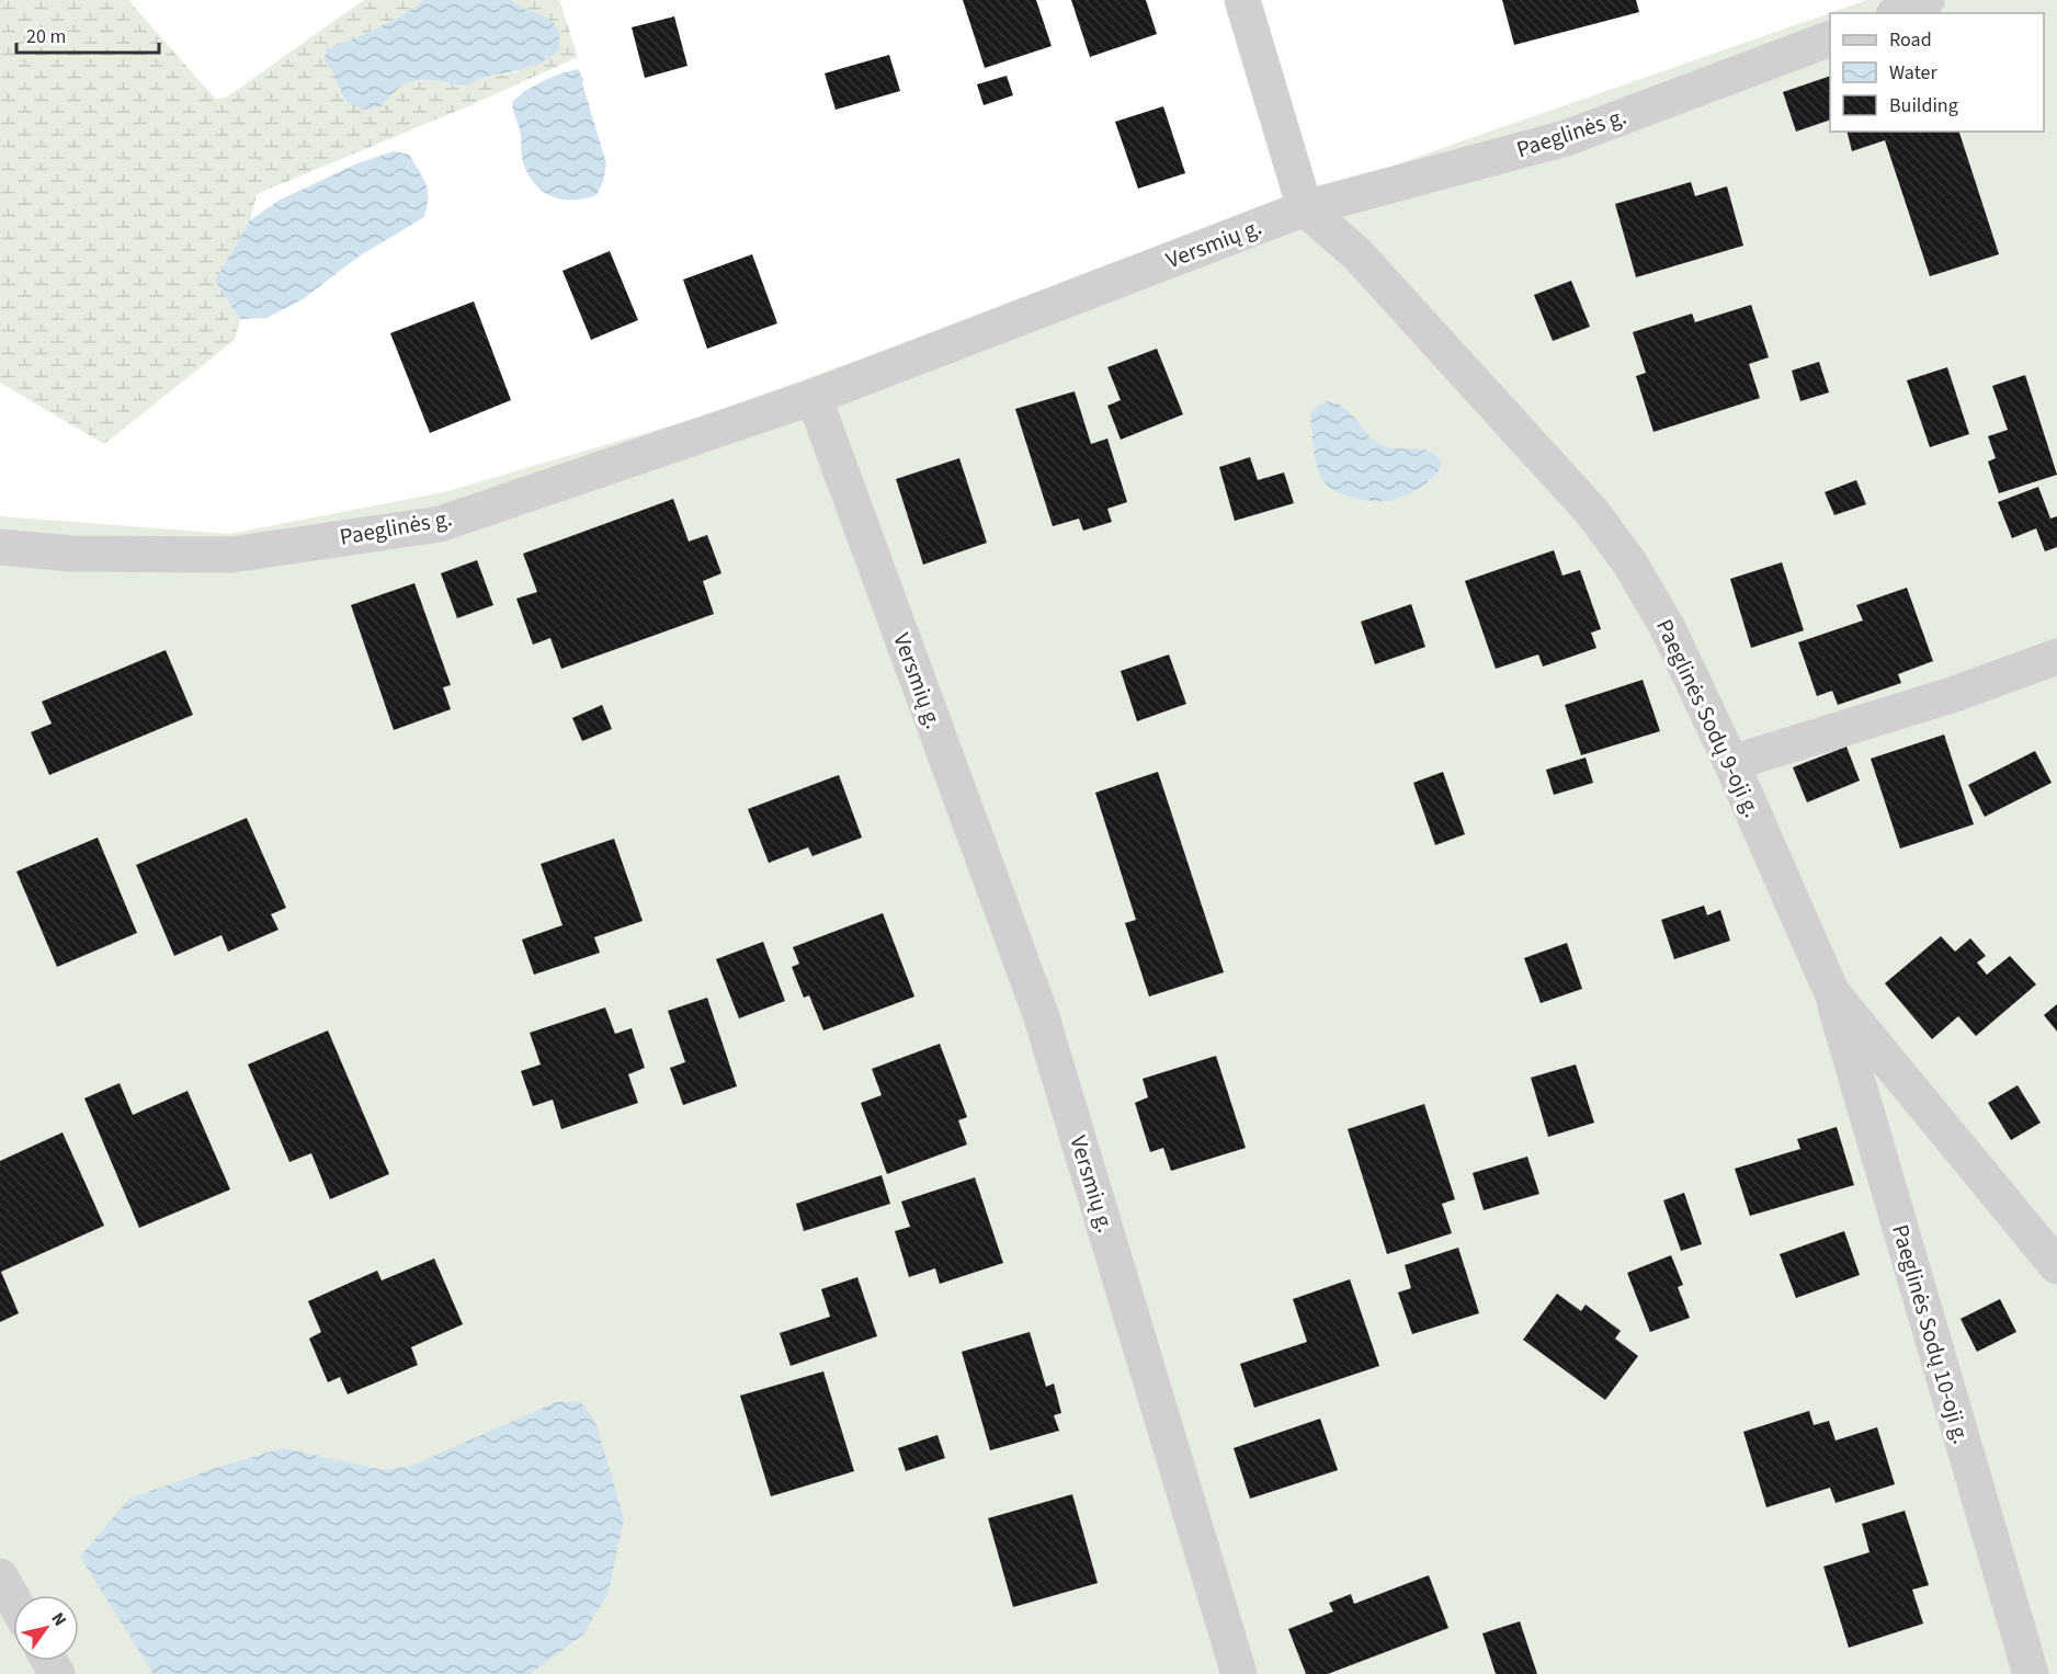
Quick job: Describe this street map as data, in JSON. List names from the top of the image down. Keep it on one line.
{"streets":{"street":["Paeglinės g.","Versmių g.","Paeglinės Sodų 9-oji g.","Paeglinės Sodų 10-oji g."]},"crossings":[["Paeglinės g.","Versmių g."],["Paeglinės g.","Paeglinės Sodų 9-oji g."],["Versmių g.","Paeglinės Sodų 9-oji g."],["Paeglinės Sodų 9-oji g.","Paeglinės Sodų 10-oji g."]],"legend":["Road","Water","Building"],"scale_bar":"20 m","north":"top right"}
